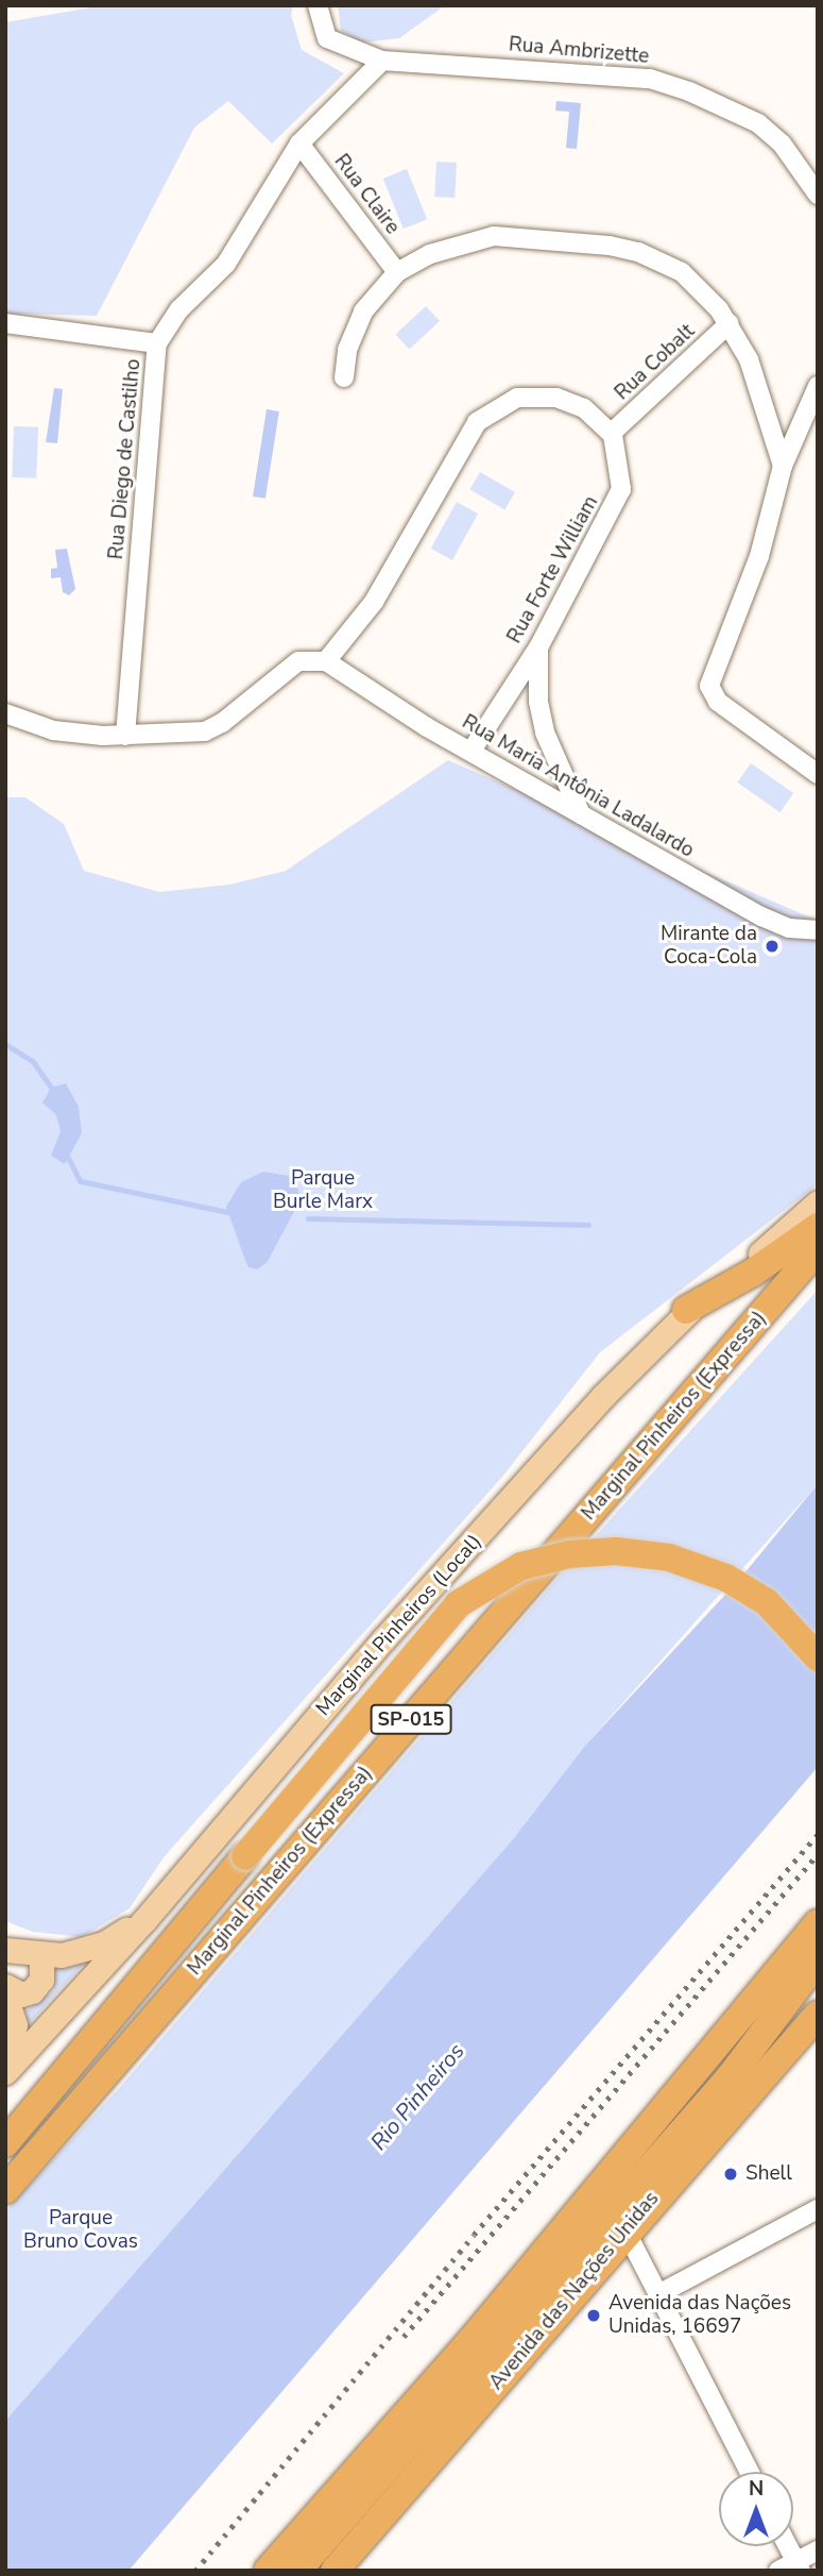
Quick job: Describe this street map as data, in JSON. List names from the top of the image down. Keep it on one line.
{"streets":{"highway":["Marginal Pinheiros (Expressa)","SP-015","Avenida das Nações Unidas"],"main road":["Marginal Pinheiros (Local)"],"street":["Rua Ambrizette","Rua Claire","Rua Cobalt","Rua Diego de Castilho","Rua Forte William","Rua Maria Antônia Ladalardo"]},"crossings":[["Rua Ambrizette","Rua Diego de Castilho"],["Rua Claire","Rua Diego de Castilho"],["Rua Cobalt","Rua Forte William"],["Rua Forte William","Rua Maria Antônia Ladalardo"]],"water":["Rio Pinheiros"],"parks":["Parque Burle Marx","Parque Bruno Covas"],"places":["Mirante da Coca-Cola","Shell","Avenida das Nações Unidas, 16697"],"north":"top"}
